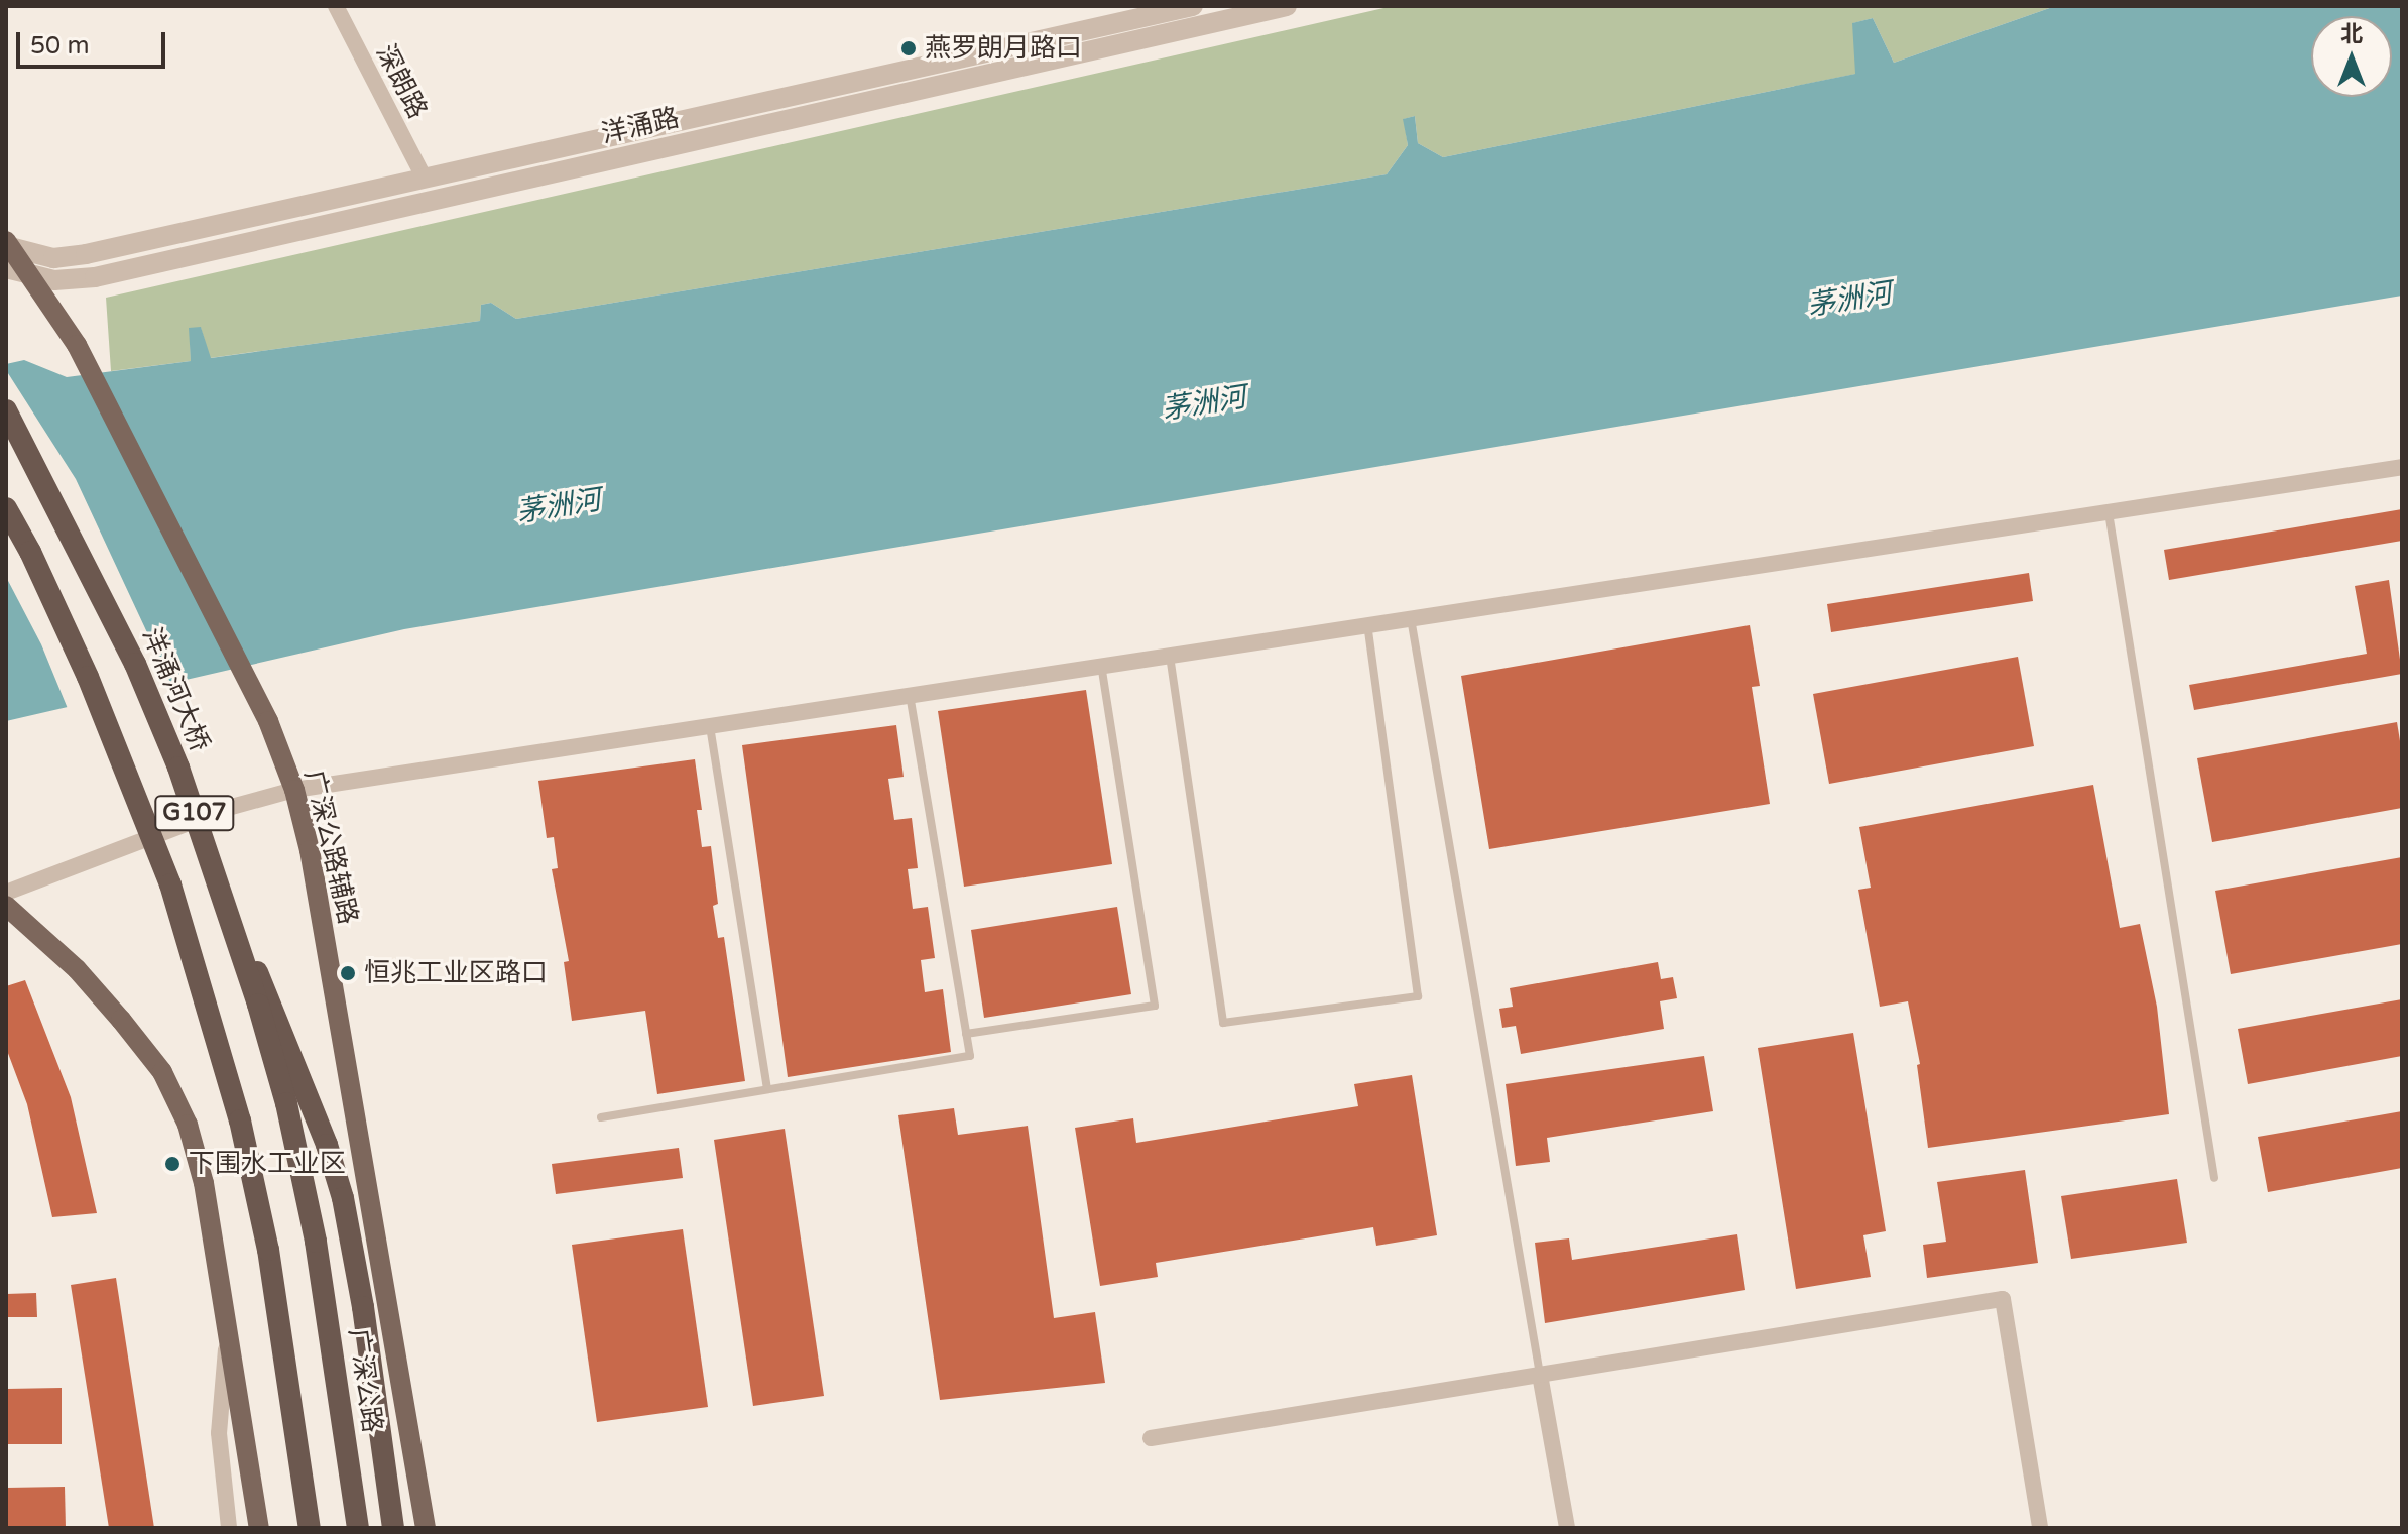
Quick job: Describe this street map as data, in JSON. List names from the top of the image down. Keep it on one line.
{"streets":{"highway":["洋涌河大桥","G107","广深公路"],"main road":["广深公路辅路"],"street":["深朗路","洋涌路"]},"crossings":[["深朗路","洋涌路"],["洋涌路","广深公路辅路"],["洋涌河大桥","广深公路"]],"water":["茅洲河"],"places":["燕罗朗月路口","恒兆工业区路口","下围水工业区"],"scale_bar":"50 m","north":"top"}
